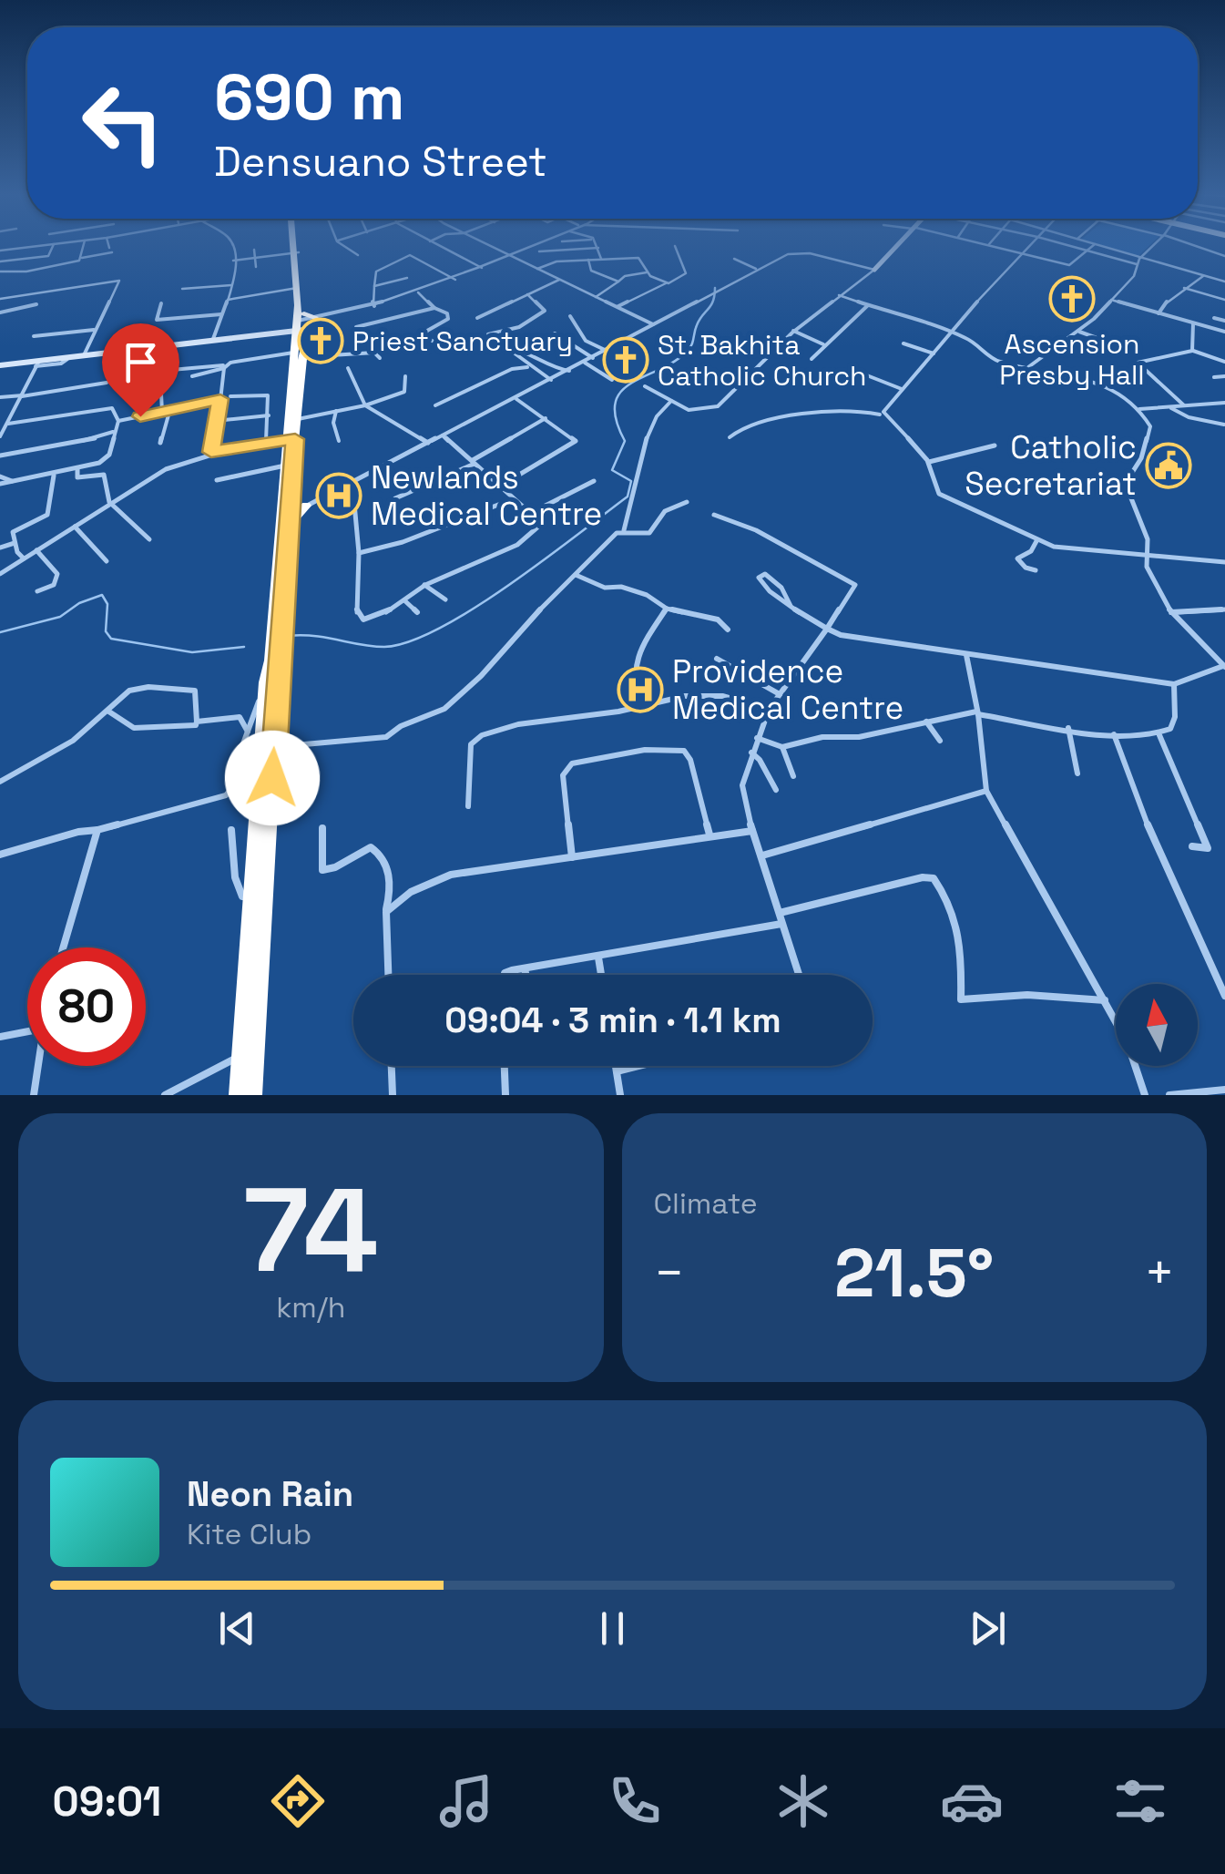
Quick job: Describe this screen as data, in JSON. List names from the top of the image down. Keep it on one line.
{"places":{"church":["Ascension Presby Hall","Priest Sanctuary","St. Bakhita Catholic Church"],"public building":["Catholic Secretariat"],"hospital":["Newlands Medical Centre","Providence Medical Centre"]},"north":"top","page":{"turn":["690 m","Densuano Street"],"limit":"80","trip":"09:04 · 3 min · 1.1 km","tile":[["74","km/h"],"Climate"],"heat":["−","21.5°","+"],"song":["Neon Rain","Kite Club"],"tabs":"09:01"}}
